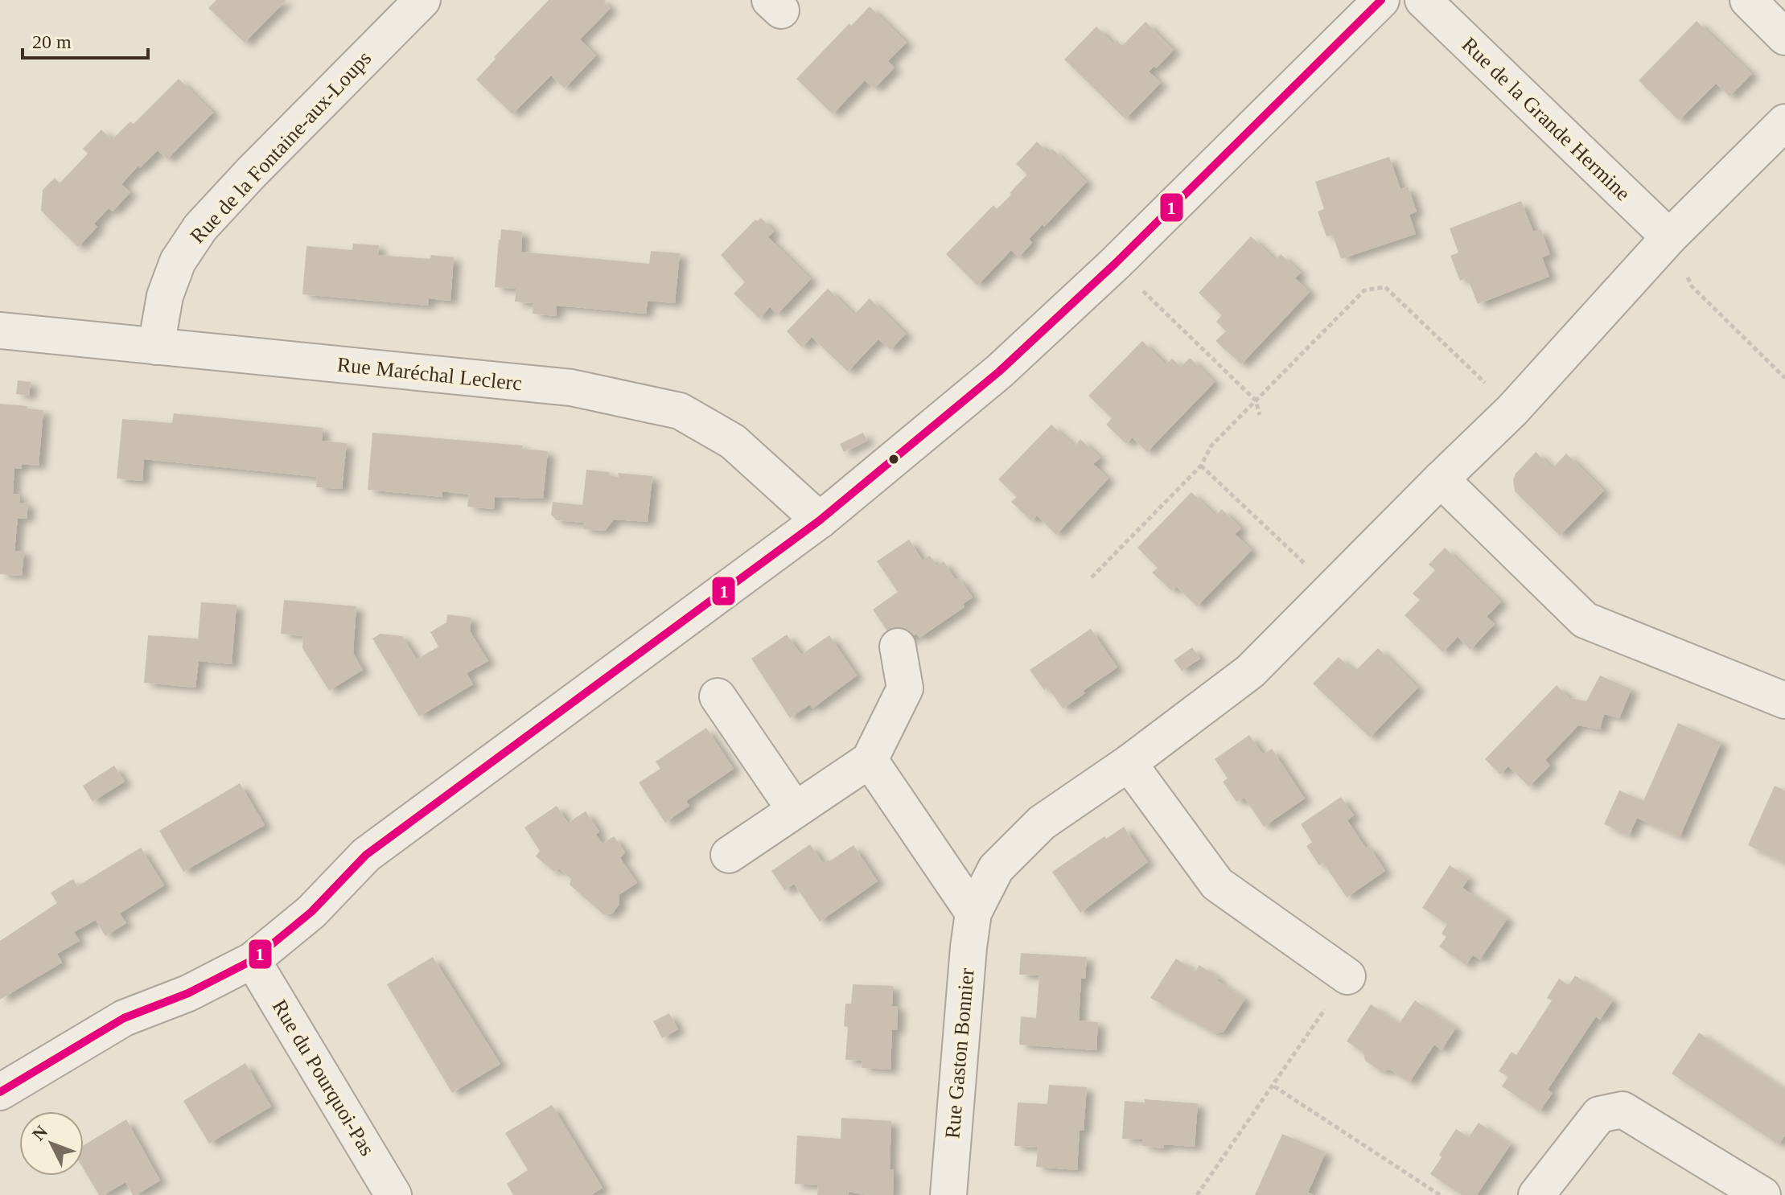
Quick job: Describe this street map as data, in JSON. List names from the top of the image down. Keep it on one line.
{"streets":{"street":["Rue de la Grande Hermine","Rue de la Fontaine-aux-Loups","Rue Maréchal Leclerc","Rue Gaston Bonnier","Rue du Pourquoi-Pas"]},"crossings":[["Rue de la Grande Hermine","Rue Gaston Bonnier"],["Rue de la Fontaine-aux-Loups","Rue Maréchal Leclerc"]],"lines":["transit line 1"],"scale_bar":"20 m","north":"top left"}
